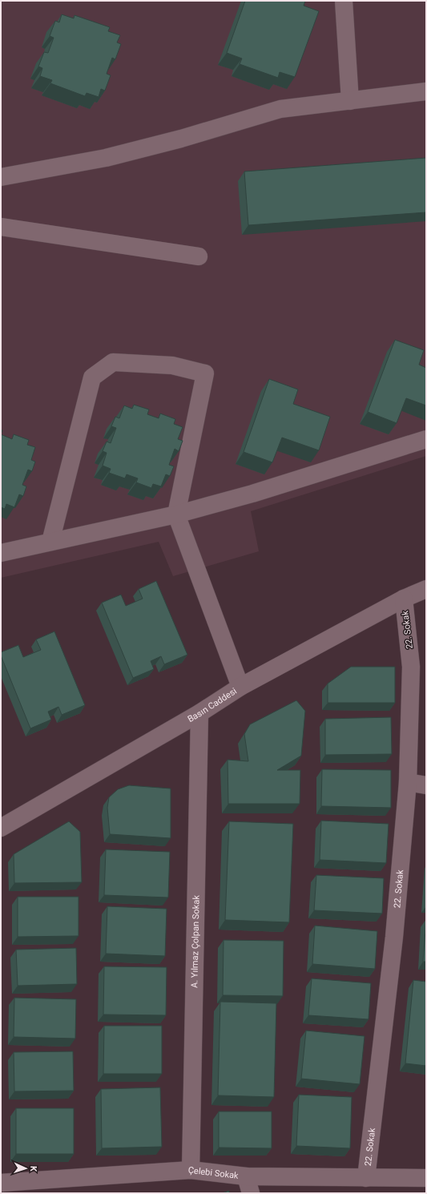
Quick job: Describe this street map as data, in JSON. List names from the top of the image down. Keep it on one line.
{"streets":{"street":["22. Sokak","Basın Caddesi","A. Yılmaz Çolpan Sokak","Çelebi Sokak"]},"crossings":[["22. Sokak","Basın Caddesi"],["22. Sokak","Çelebi Sokak"],["Basın Caddesi","A. Yılmaz Çolpan Sokak"],["A. Yılmaz Çolpan Sokak","Çelebi Sokak"]],"north":"right"}
